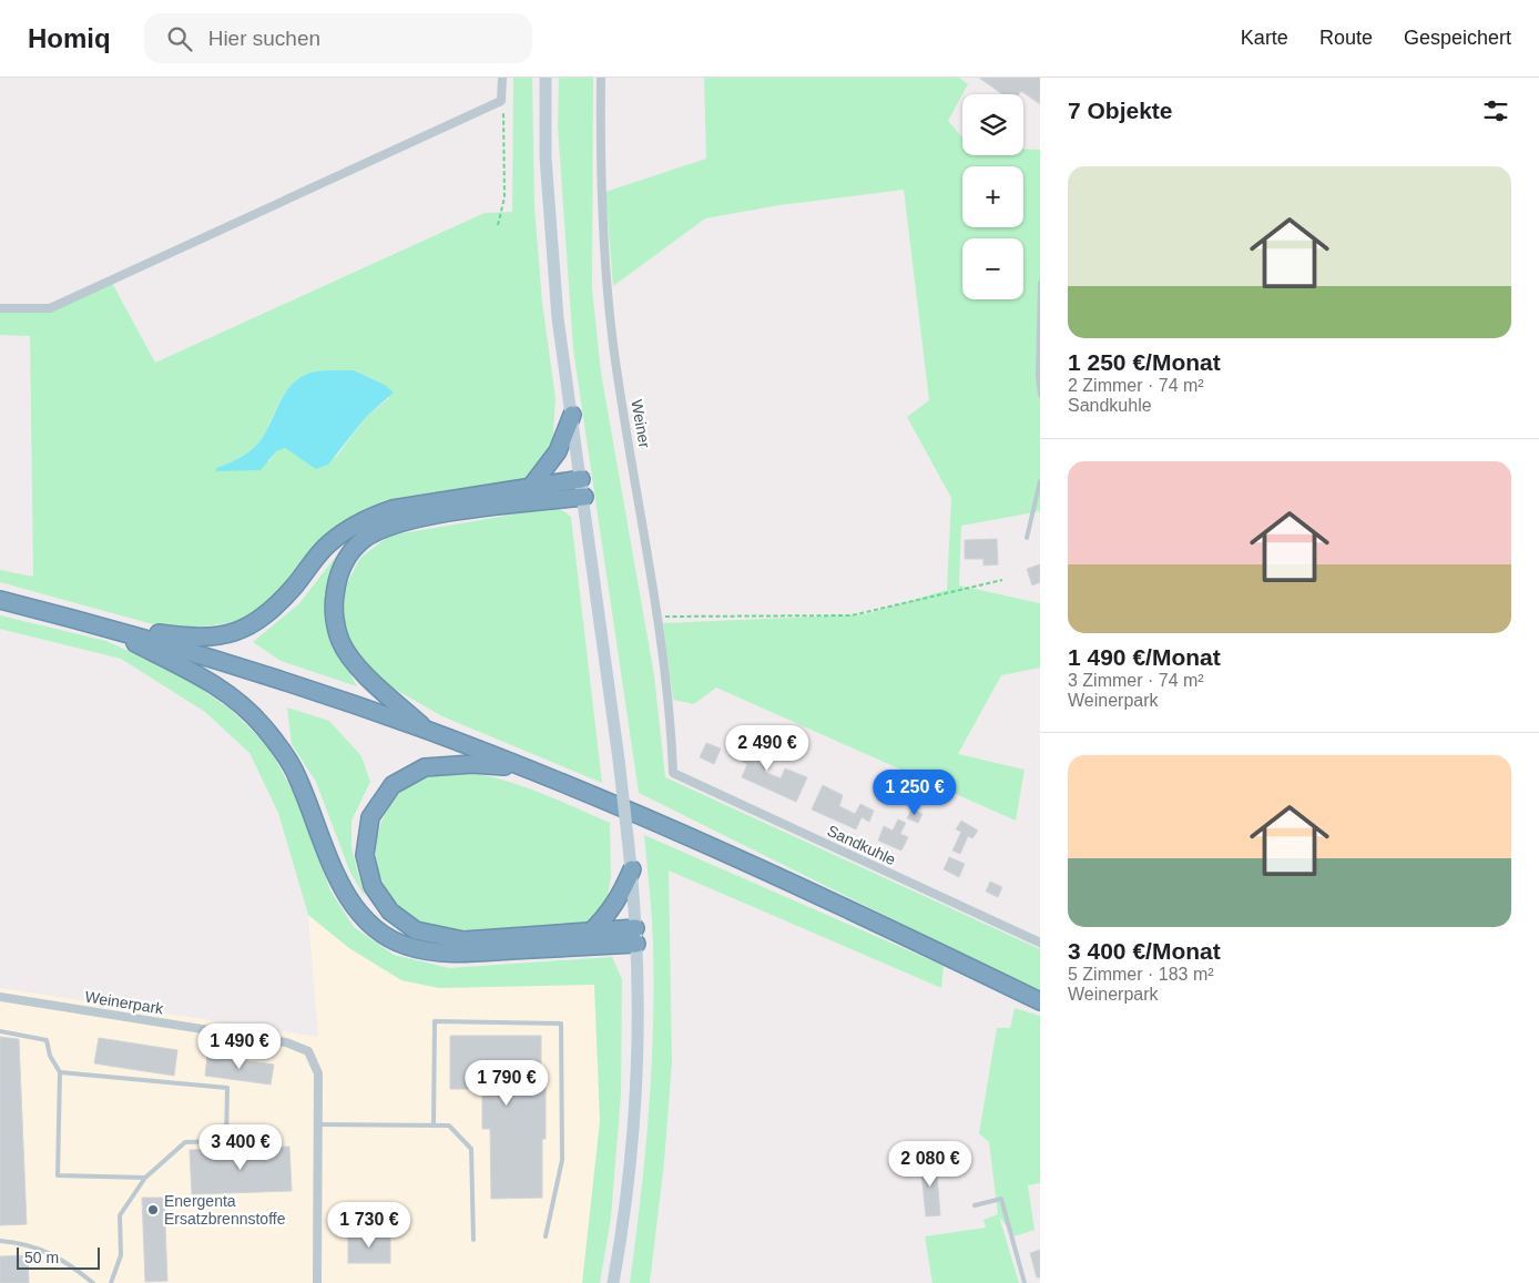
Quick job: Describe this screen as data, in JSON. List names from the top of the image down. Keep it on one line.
{"streets":{"street":["Weiner","Sandkuhle","Weinerpark"]},"crossings":[["Weiner","Sandkuhle"]],"places":["Energenta Ersatzbrennstoffe"],"scale_bar":"50 m","page":{"header":"Homiq","search":"Hier suchen","nav":["Karte","Route","Gespeichert"],"heading":"7 Objekte","map_buttons":["+","−"],"list":[{"name":"1 250 €/Monat","note":"2 Zimmer · 74 m² · Sandkuhle"},{"name":"1 490 €/Monat","note":"3 Zimmer · 74 m² · Weinerpark"},{"name":"3 400 €/Monat","note":"5 Zimmer · 183 m² · Weinerpark"}],"price":["2 490 €","1 250 €","1 490 €","1 790 €","3 400 €","2 080 €","1 730 €"],"scale":"50 m"}}
